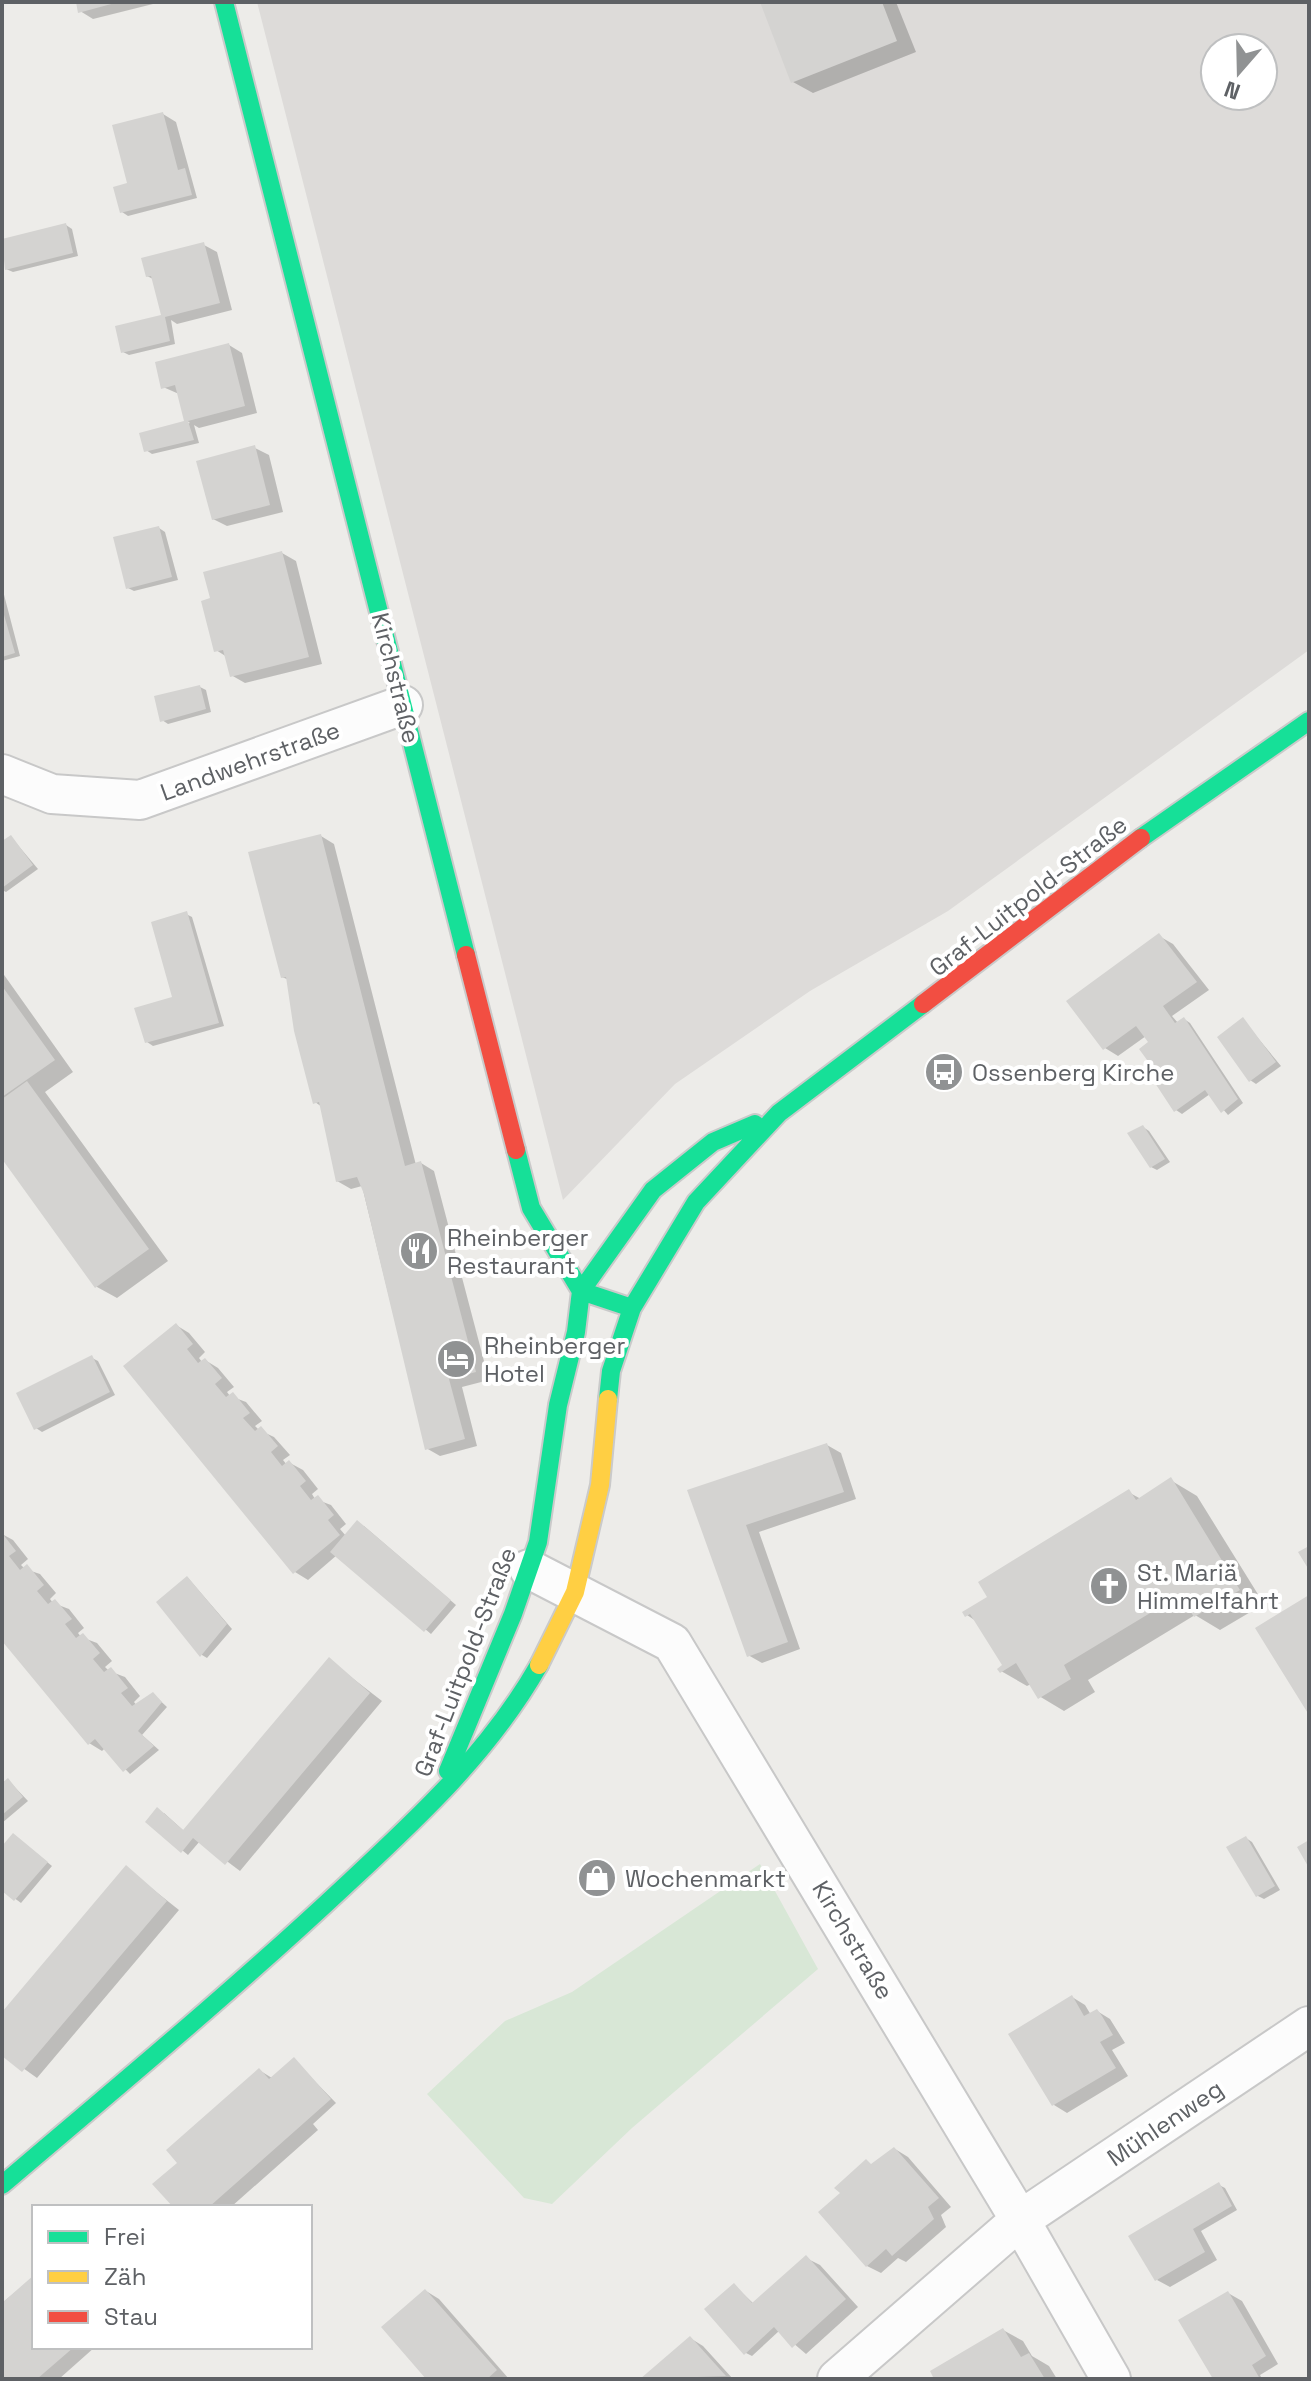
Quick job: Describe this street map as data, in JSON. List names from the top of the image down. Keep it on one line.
{"streets":{"street":["Kirchstraße","Landwehrstraße","Graf-Luitpold-Straße","Mühlenweg"]},"crossings":[["Kirchstraße","Landwehrstraße"],["Kirchstraße","Graf-Luitpold-Straße"],["Kirchstraße","Mühlenweg"]],"places":{"bus stop":["Ossenberg Kirche"],"restaurant":["Rheinberger Restaurant"],"hotel":["Rheinberger Hotel"],"church":["St. Mariä Himmelfahrt"],"shop":["Wochenmarkt"]},"legend":["Frei","Zäh","Stau"],"north":"bottom"}
